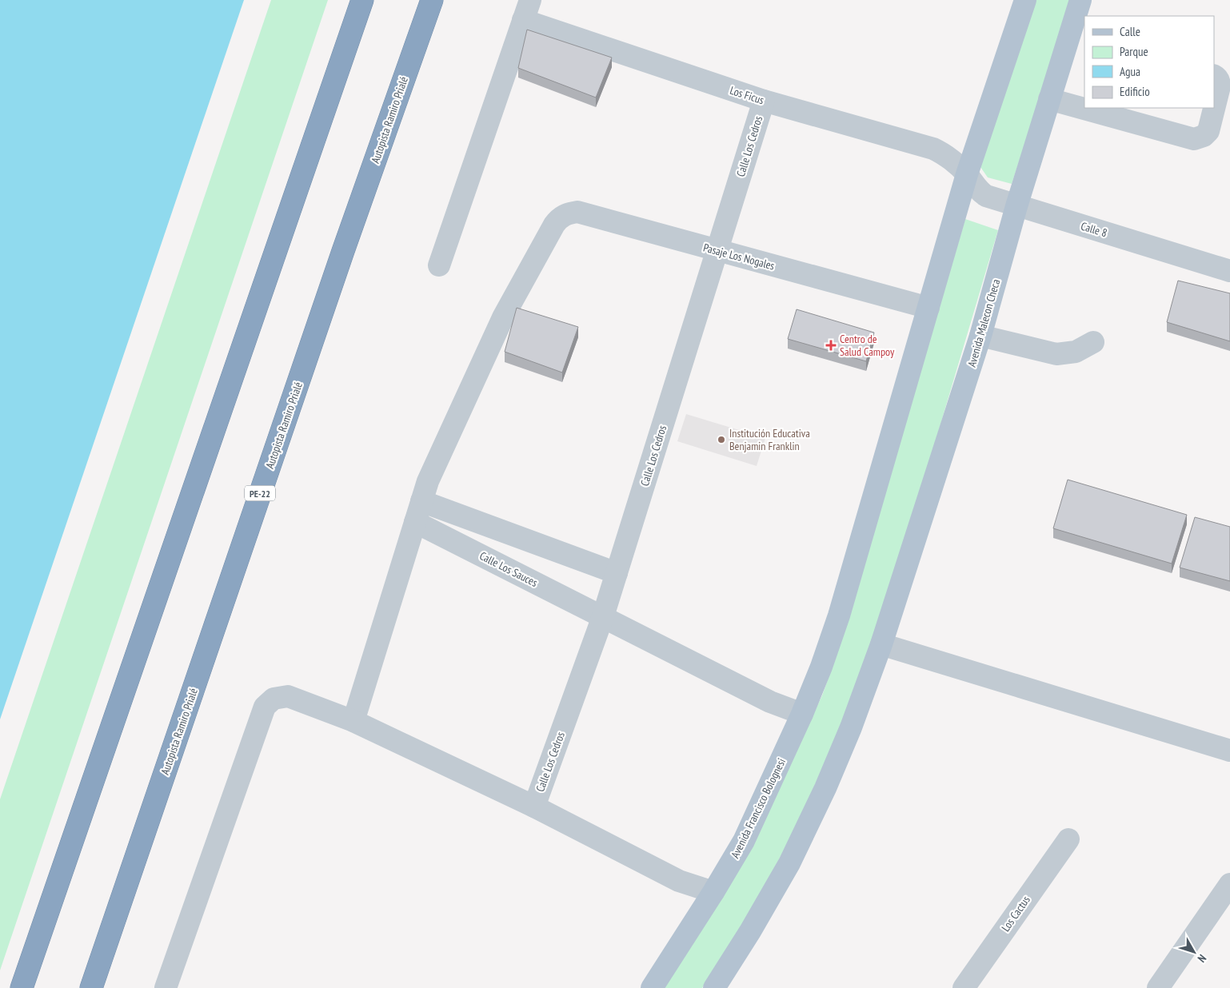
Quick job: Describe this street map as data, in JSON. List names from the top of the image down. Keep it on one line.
{"streets":{"highway":["Autopista Ramiro Prialé","PE-22"],"main road":["Avenida Malecon Checa","Avenida Francisco Bolognesi"],"street":["Los Ficus","Calle Los Cedros","Calle 8","Pasaje Los Nogales","Calle Los Sauces","Los Cactus"]},"crossings":[["Los Ficus","Calle Los Cedros"],["Los Ficus","Calle 8"],["Calle Los Cedros","Pasaje Los Nogales"],["Calle Los Cedros","Calle Los Sauces"],["Calle 8","Avenida Malecon Checa"],["Pasaje Los Nogales","Avenida Francisco Bolognesi"],["Calle Los Sauces","Avenida Francisco Bolognesi"]],"places":{"health":["Centro de Salud Campoy"],"other":["Institución Educativa Benjamin Franklin"]},"legend":["Calle","Parque","Agua","Edificio"],"north":"bottom right"}
